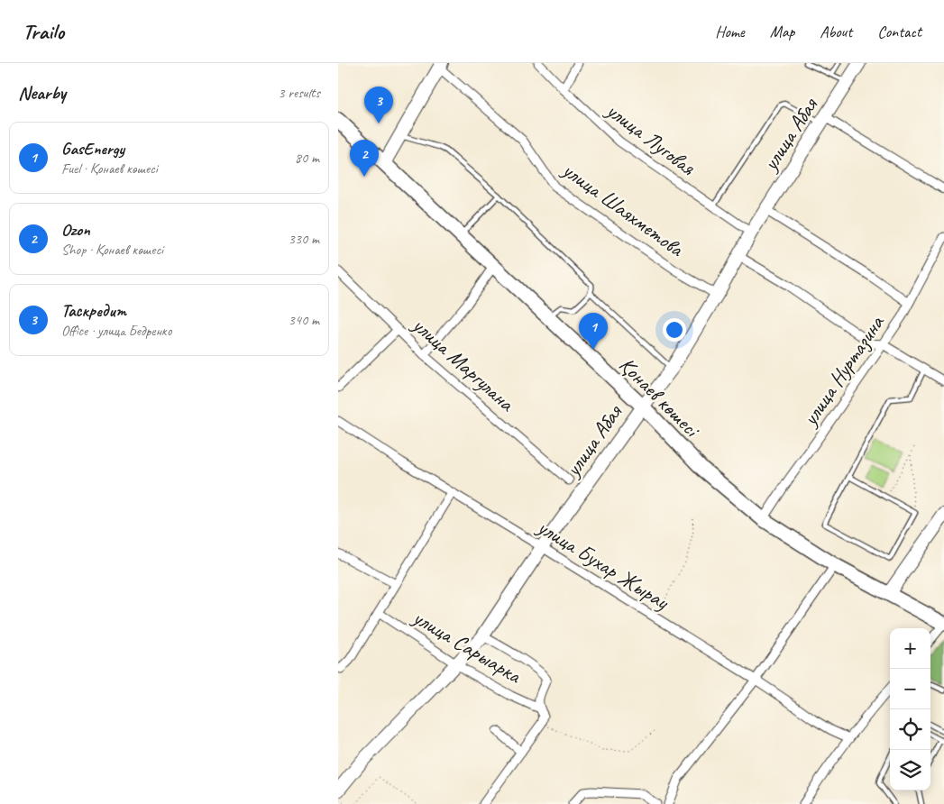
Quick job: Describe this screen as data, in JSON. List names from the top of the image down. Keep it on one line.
{"streets":{"main road":["Қонаев көшесі"],"street":["улица Абая","улица Луговая","улица Шаяхметова","улица Маргулана","улица Нуртазина","улица Бухар Жырау","улица Сарыарка"]},"crossings":[["улица Абая","улица Луговая"],["улица Абая","улица Шаяхметова"],["улица Абая","Қонаев көшесі"],["улица Абая","улица Бухар Жырау"],["улица Абая","улица Сарыарка"],["улица Нуртазина","Қонаев көшесі"]],"page":{"header":"Trailo","nav":["Home","Map","About","Contact"],"heading":["Nearby","3 results"],"pins":["3","2","1"],"list":[{"mark":"1","name":"GasEnergy","note":"Fuel · Қонаев көшесі","value":"80 m"},{"mark":"2","name":"Ozon","note":"Shop · Қонаев көшесі","value":"330 m"},{"mark":"3","name":"Таскредит","note":"Office · улица Бедренко","value":"340 m"}],"map_buttons":["+","−"]}}
